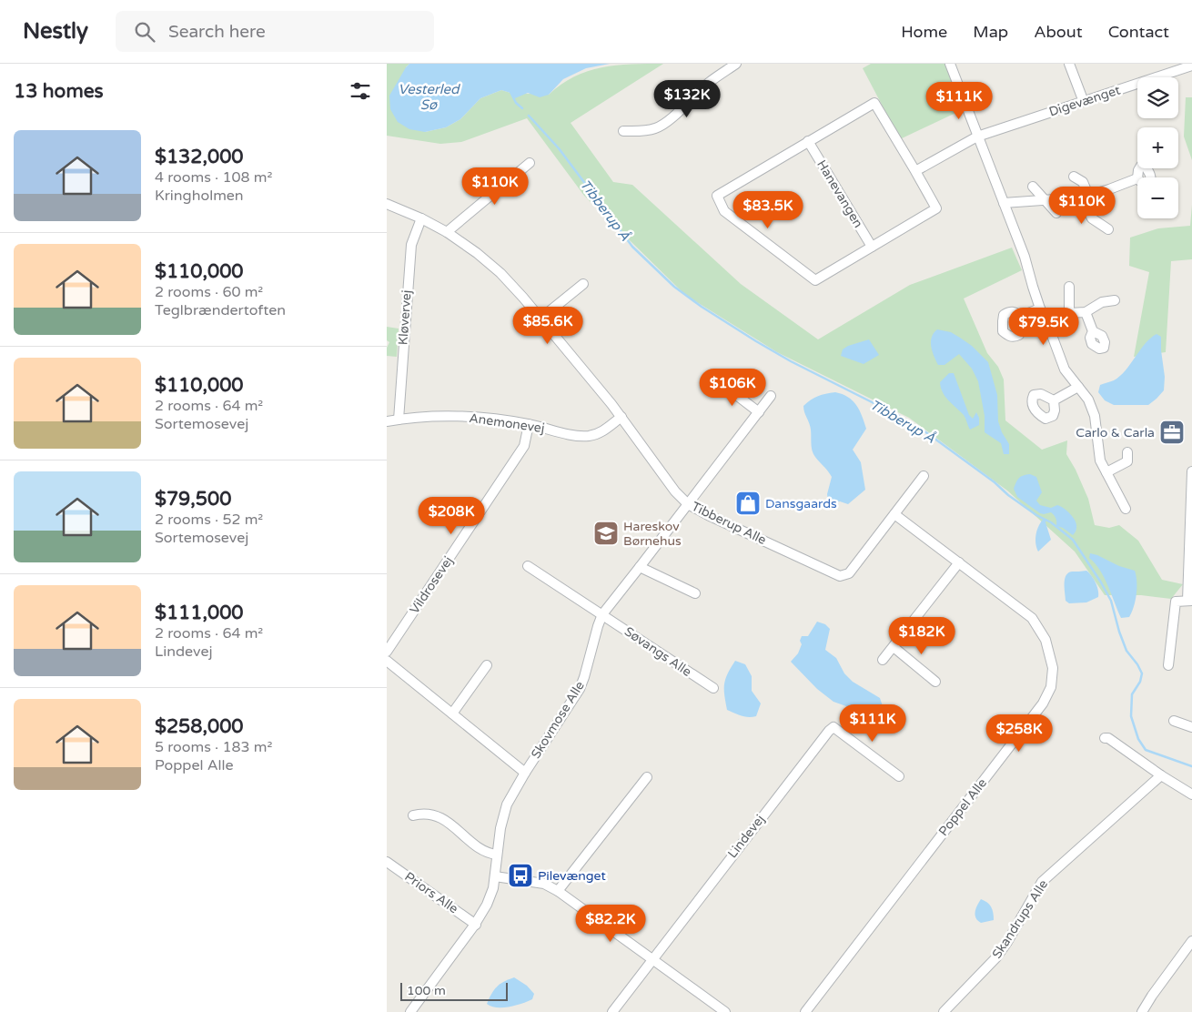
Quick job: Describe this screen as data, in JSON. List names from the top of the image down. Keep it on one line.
{"streets":{"street":["Digevænget","Hanevangen","Kløvervej","Anemonevej","Tibberup Alle","Vildrosevej","Søvangs Alle","Skovmose Alle","Poppel Alle","Lindevej","Priors Alle","Skandrups Alle"]},"crossings":[["Kløvervej","Anemonevej"],["Kløvervej","Tibberup Alle"],["Anemonevej","Tibberup Alle"],["Anemonevej","Vildrosevej"],["Tibberup Alle","Skovmose Alle"],["Tibberup Alle","Poppel Alle"],["Søvangs Alle","Skovmose Alle"],["Skovmose Alle","Priors Alle"]],"water":["Vesterled Sø","Tibberup Å"],"places":{"office":["Carlo & Carla"],"shop":["Dansgaards"],"school or university":["Hareskov Børnehus"],"bus stop":["Pilevænget"]},"scale_bar":"100 m","page":{"header":"Nestly","search":"Search here","nav":["Home","Map","About","Contact"],"heading":"13 homes","map_buttons":["+","−"],"price":["$132K","$111K","$110K","$110K","$83.5K","$85.6K","$79.5K","$106K","$208K","$182K","$111K","$258K","$82.2K"],"list":[{"name":"$132,000","note":"4 rooms · 108 m² · Kringholmen"},{"name":"$110,000","note":"2 rooms · 60 m² · Teglbrændertoften"},{"name":"$110,000","note":"2 rooms · 64 m² · Sortemosevej"},{"name":"$79,500","note":"2 rooms · 52 m² · Sortemosevej"},{"name":"$111,000","note":"2 rooms · 64 m² · Lindevej"},{"name":"$258,000","note":"5 rooms · 183 m² · Poppel Alle"}],"scale":"100 m"}}
